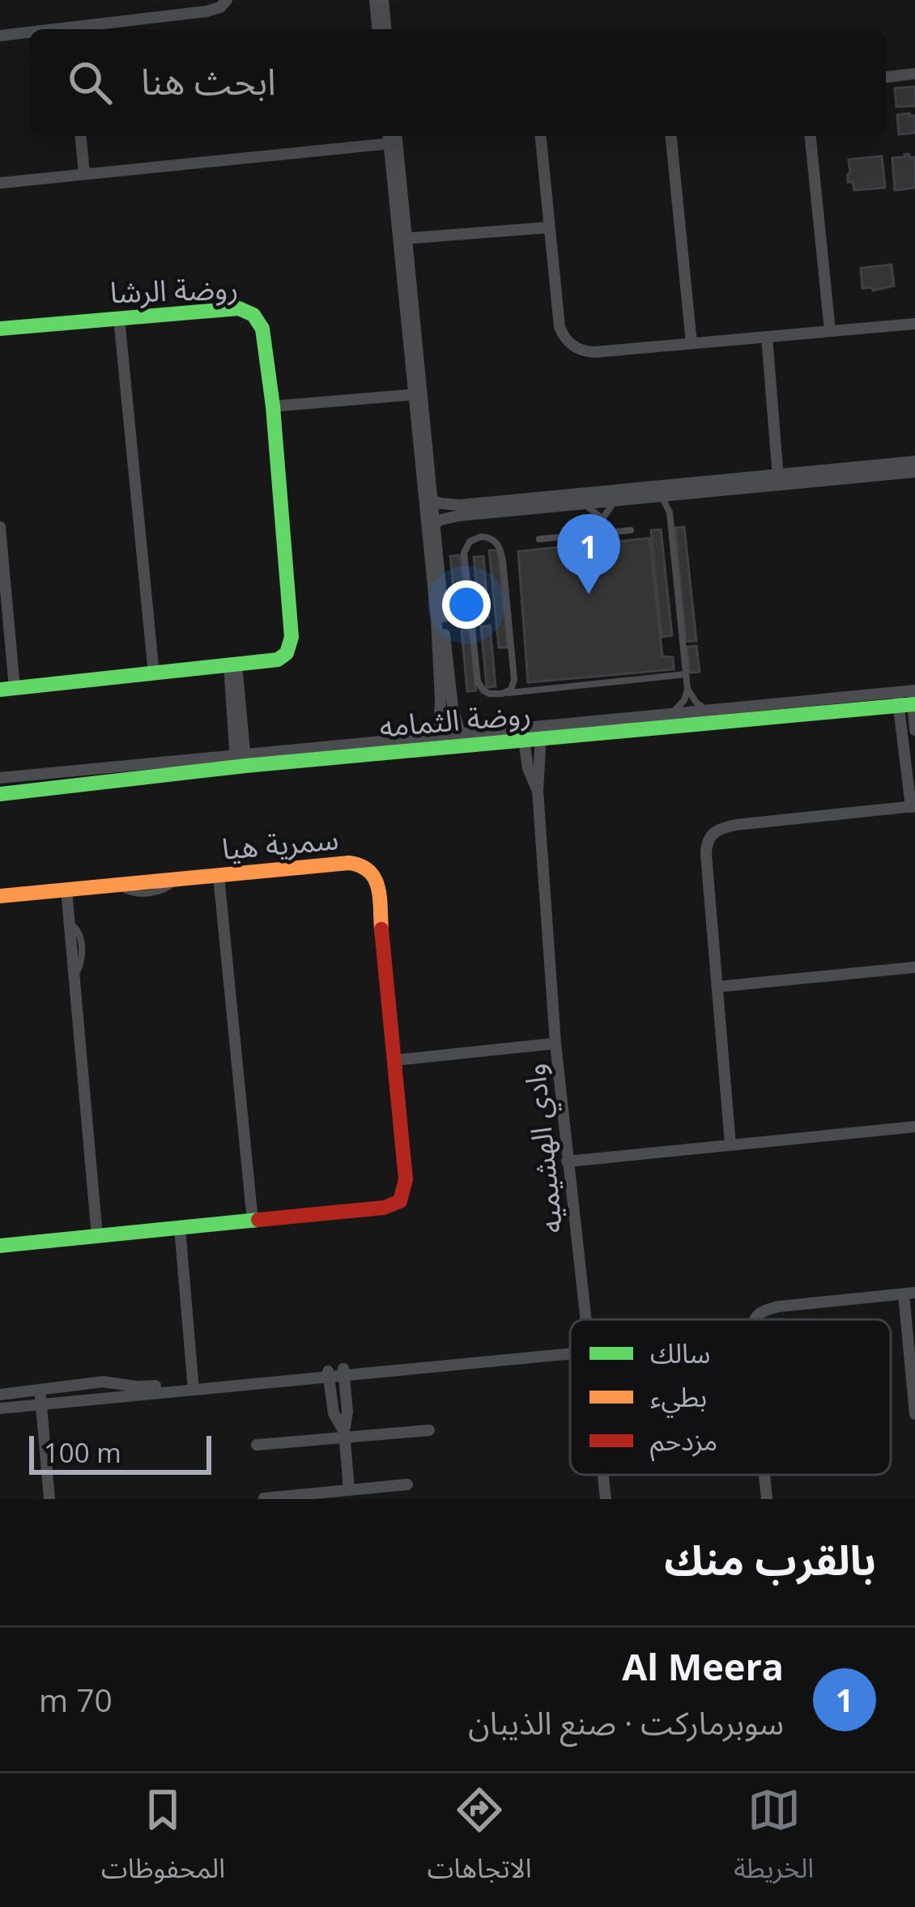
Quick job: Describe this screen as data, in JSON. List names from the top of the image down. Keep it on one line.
{"streets":{"street":["روضة الرشا","روضة الثمامه","سمرية هيا","وادي الهشيميه"]},"crossings":[["روضة الثمامه","وادي الهشيميه"]],"legend":["سالك","بطيء","مزدحم"],"scale_bar":"100 m","page":{"search":"ابحث هنا","pins":"1","scale":"100 m","heading":"بالقرب منك","list":[{"mark":"1","name":"Al Meera","note":"سوبرماركت · صنع الذيبان","value":"70 m"}],"nav":["الخريطة","الاتجاهات","المحفوظات"]}}
